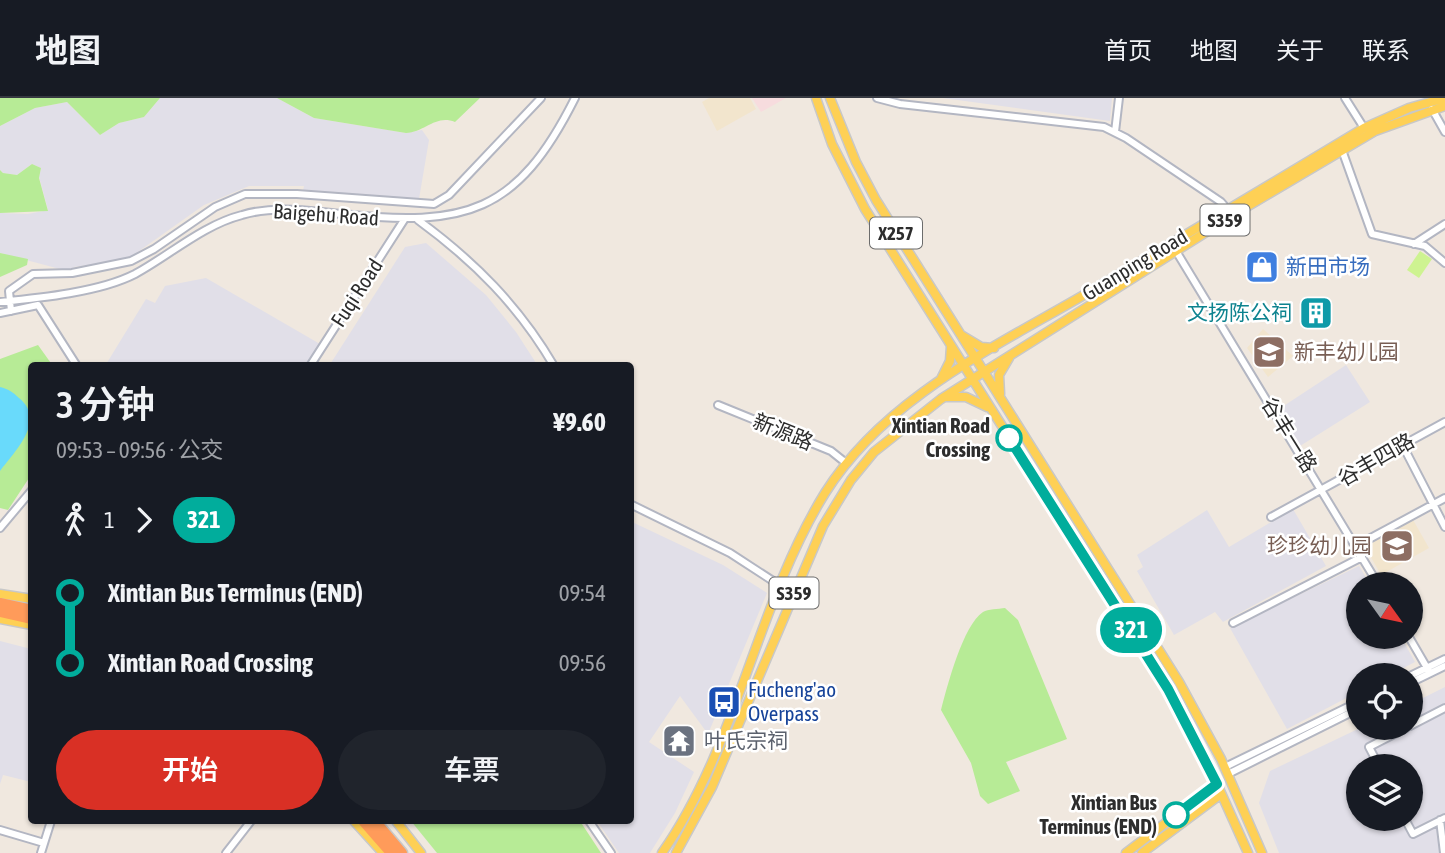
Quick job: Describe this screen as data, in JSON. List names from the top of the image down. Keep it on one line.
{"streets":{"main road":["S359","X257","Guanping Road"],"street":["Baigehu Road","Fuqi Road","新源路","谷丰一路","谷丰四路"]},"crossings":[["Baigehu Road","Fuqi Road"],["S359","X257"],["S359","Guanping Road"],["S359","新源路"],["X257","Guanping Road"],["Guanping Road","谷丰一路"],["谷丰一路","谷丰四路"]],"places":{"shop":["新田市场"],"building":["文扬陈公祠"],"school or university":["新丰幼儿园","珍珍幼儿园"],"other":["Xintian Road Crossing","Xintian Bus Terminus (END)"],"bus stop":["Fucheng'ao Overpass"],"temple":["叶氏宗祠"]},"lines":["bus line 321"],"north":"bottom right","page":{"header":"地图","nav":["首页","地图","关于","联系"],"on_map":"321","heading":["3 分钟","09:53 – 09:56 · 公交","¥9.60"],"legs":["1","321"],"list":[{"name":"Xintian Bus Terminus (END)","value":"09:54"},{"name":"Xintian Road Crossing","value":"09:56"}],"buttons":["开始","车票"]}}
